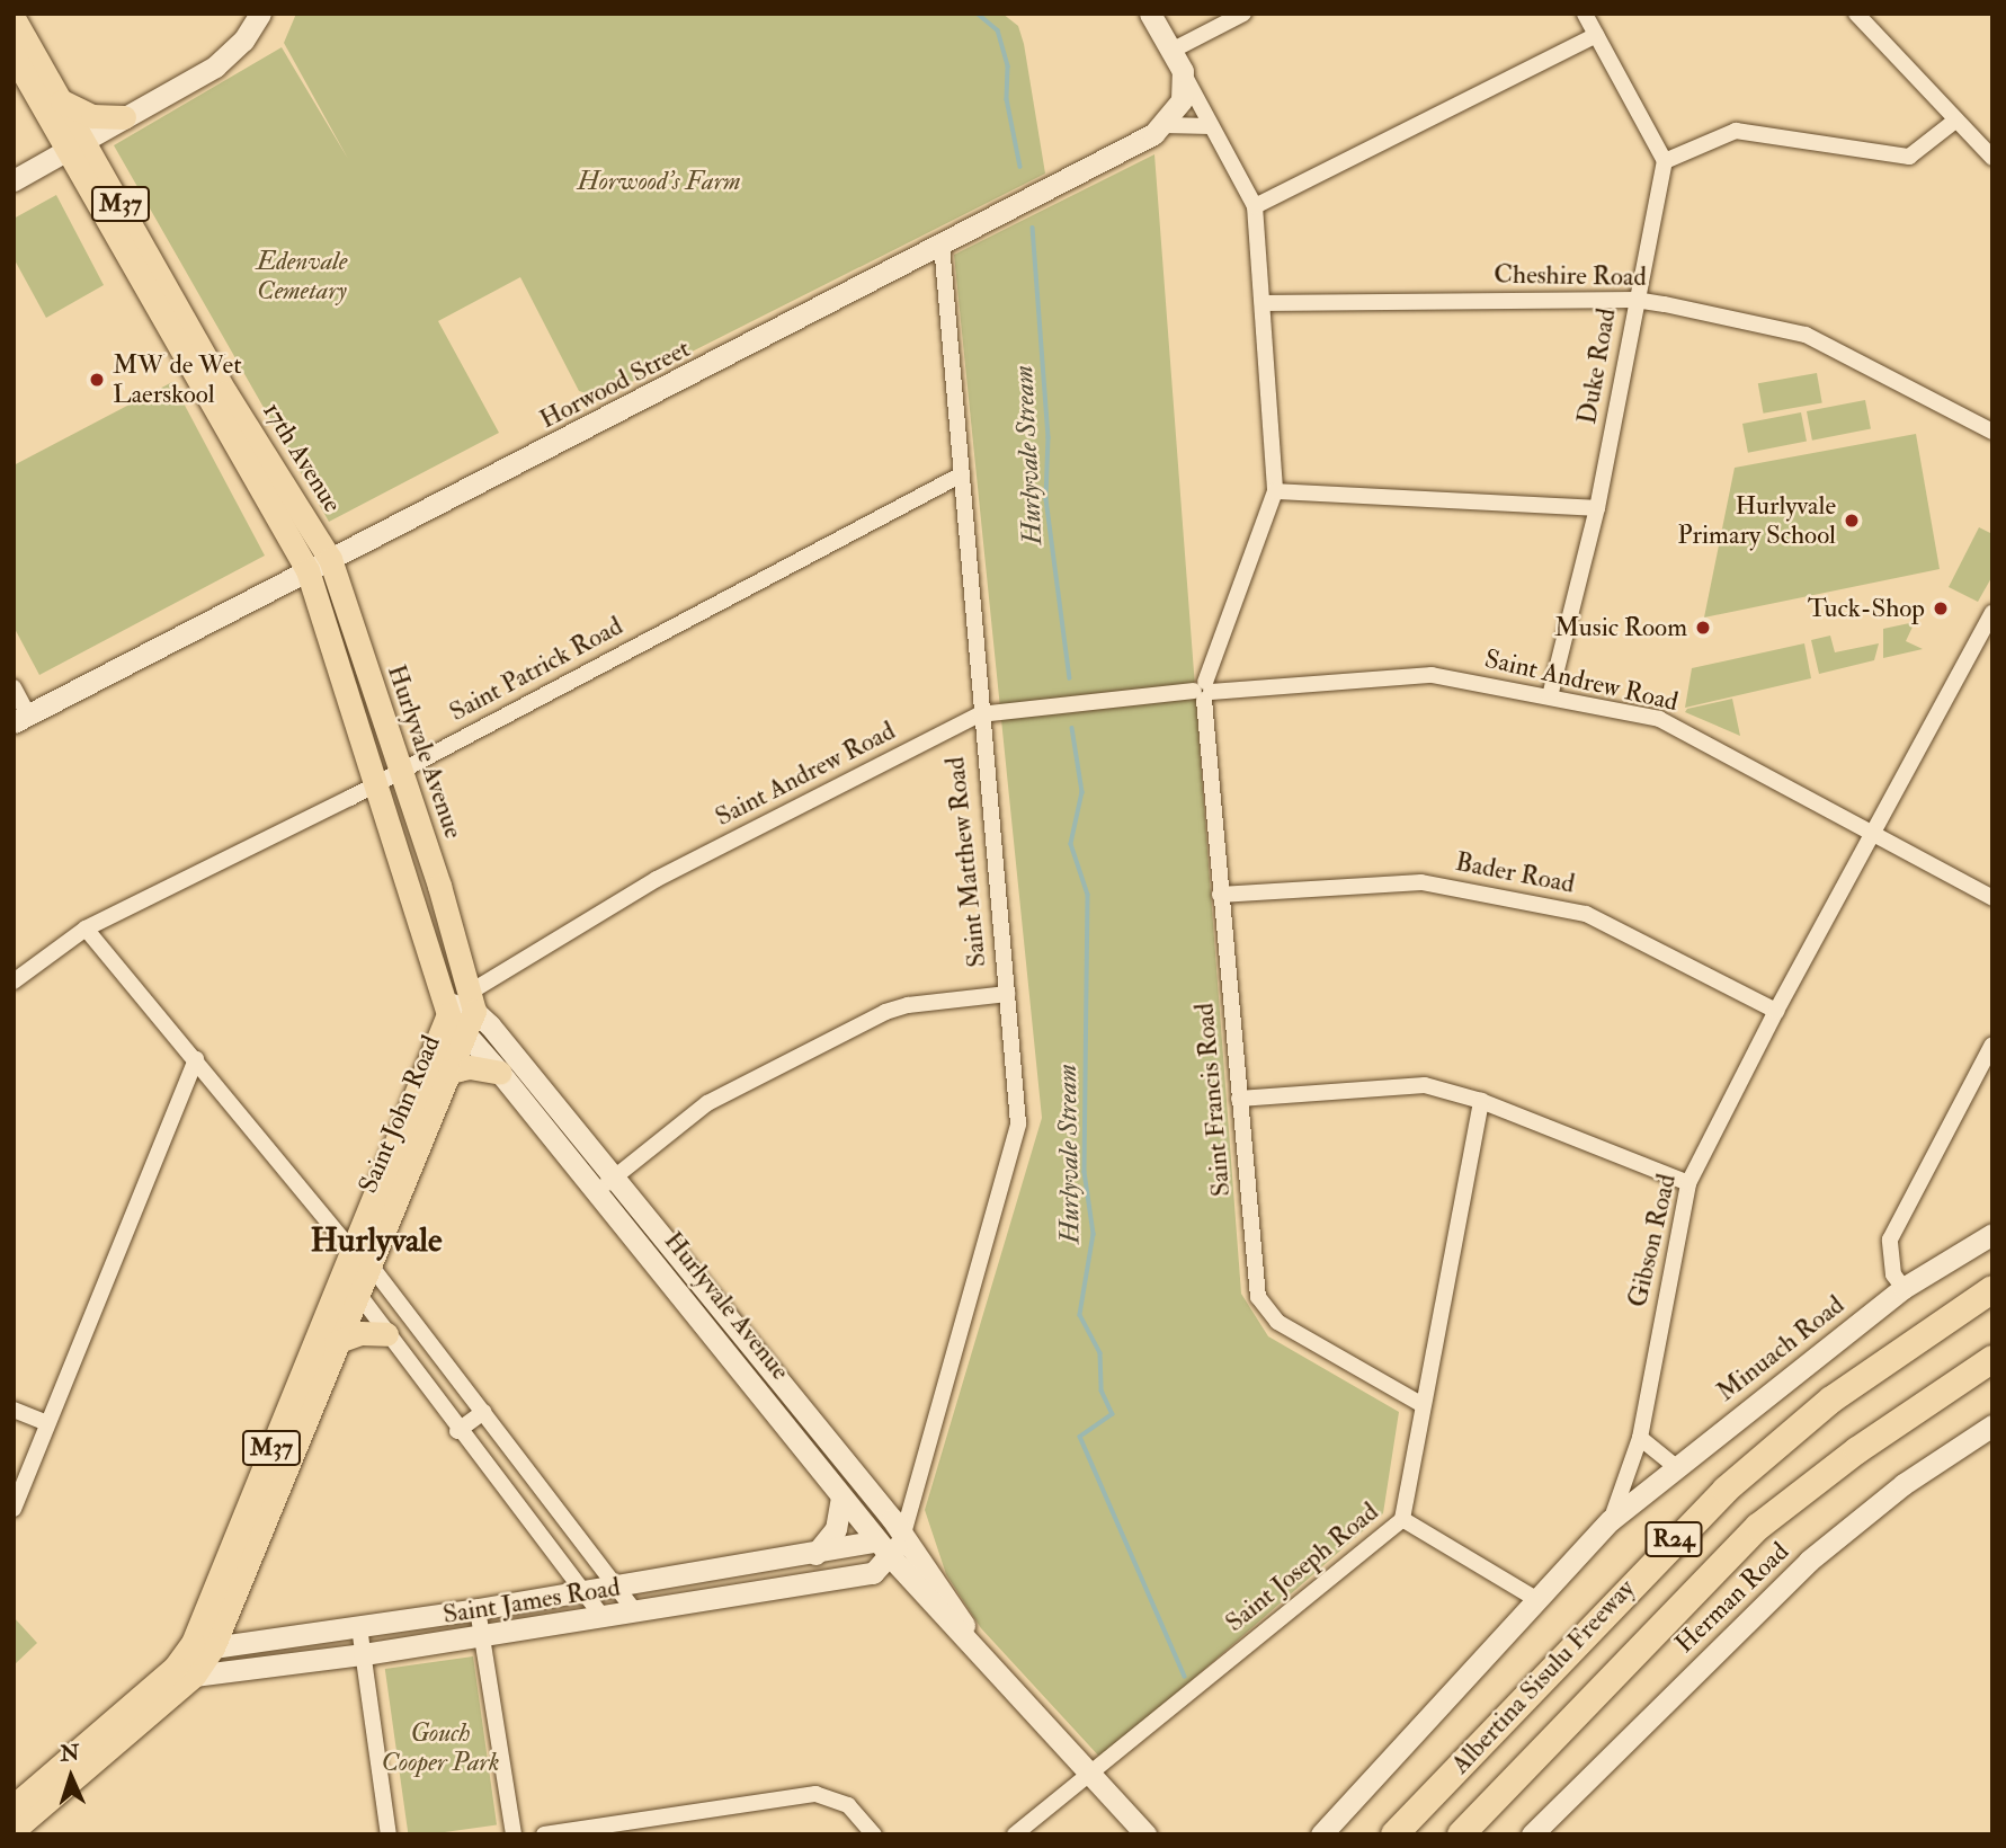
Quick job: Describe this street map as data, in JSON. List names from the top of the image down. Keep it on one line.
{"streets":{"highway":["R24","Albertina Sisulu Freeway"],"main road":["M37","17th Avenue","Hurlyvale Avenue","Saint John Road"],"street":["Cheshire Road","Duke Road","Horwood Street","Saint Patrick Road","Saint Andrew Road","Saint Matthew Road","Bader Road","Saint Francis Road","Gibson Road","Minuach Road","Saint Joseph Road","Herman Road","Saint James Road"]},"crossings":[["Cheshire Road","Duke Road"],["Duke Road","Saint Andrew Road"],["Horwood Street","17th Avenue"],["Horwood Street","Hurlyvale Avenue"],["Horwood Street","Saint Matthew Road"],["17th Avenue","Hurlyvale Avenue"],["Saint Patrick Road","Hurlyvale Avenue"],["Saint Patrick Road","Saint Matthew Road"],["Saint Andrew Road","Hurlyvale Avenue"],["Saint Andrew Road","Saint Matthew Road"],["Saint Andrew Road","Saint Francis Road"],["Saint Andrew Road","Saint John Road"],["Saint Andrew Road","Gibson Road"],["Hurlyvale Avenue","Saint Matthew Road"],["Hurlyvale Avenue","Saint John Road"],["Hurlyvale Avenue","Saint Joseph Road"],["Hurlyvale Avenue","Saint James Road"],["Saint Matthew Road","Saint James Road"],["Bader Road","Saint Francis Road"],["Bader Road","Gibson Road"],["Saint Francis Road","Saint Joseph Road"],["Saint John Road","Saint James Road"],["Gibson Road","Minuach Road"]],"districts":["Hurlyvale"],"water":["Hurlyvale Stream"],"parks":["Horwood's Farm","Edenvale Cemetary","Gouch Cooper Park"],"places":["MW de Wet Laerskool","Hurlyvale Primary School","Tuck-Shop","Music Room"],"north":"top"}
